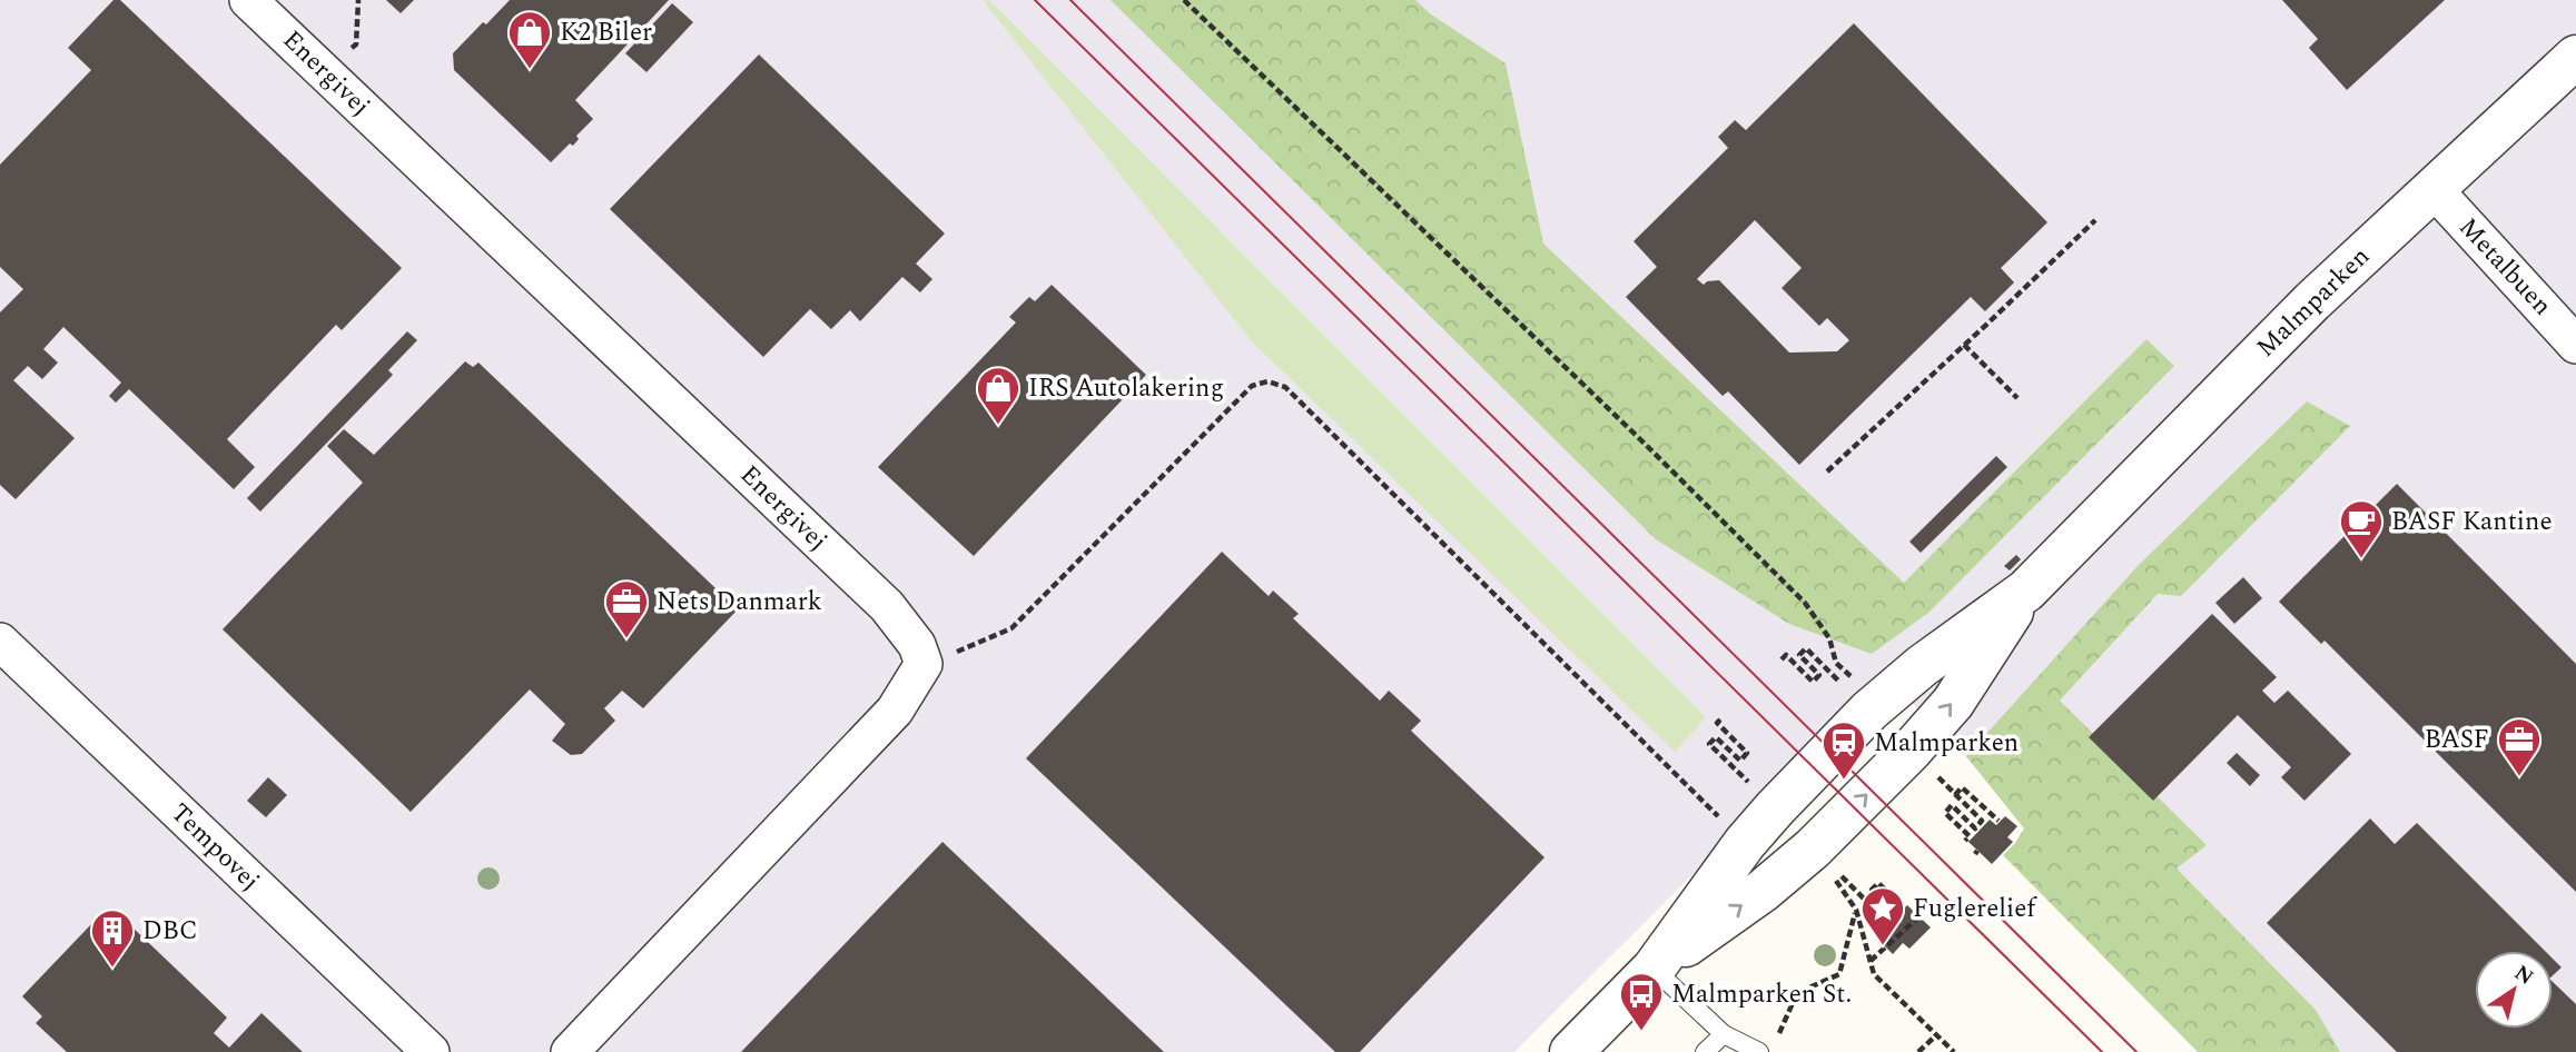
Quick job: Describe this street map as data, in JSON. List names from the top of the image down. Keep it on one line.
{"streets":{"street":["Energivej","Metalbuen","Malmparken","Tempovej"]},"crossings":[["Metalbuen","Malmparken"]],"places":{"shop":["K2 Biler","IRS Autolakering"],"cafe":["BASF Kantine"],"office":["Nets Danmark","BASF"],"station":["Malmparken"],"place":["Fuglerelief"],"building":["DBC"],"bus stop":["Malmparken St."]},"north":"top right"}
